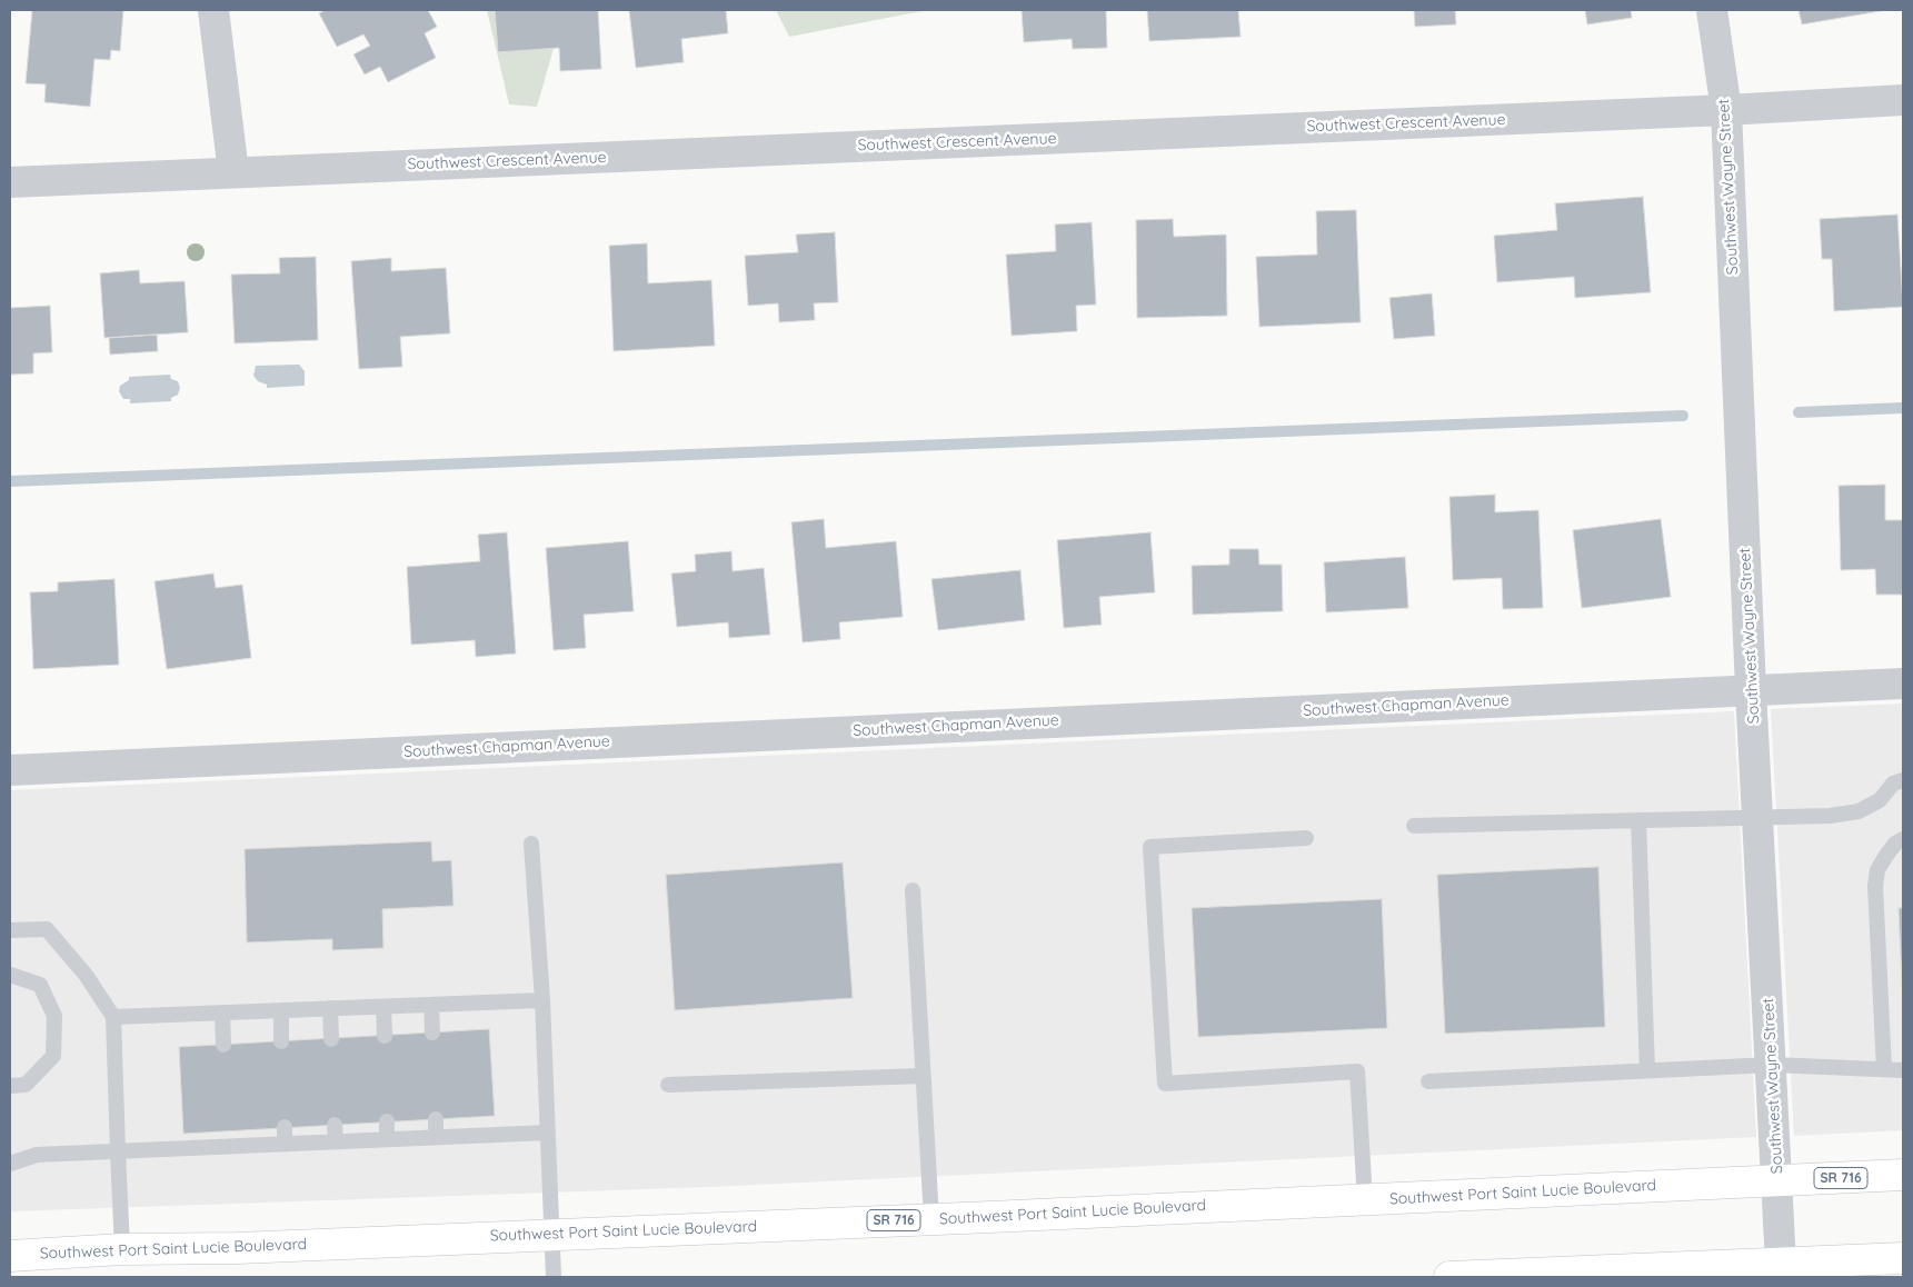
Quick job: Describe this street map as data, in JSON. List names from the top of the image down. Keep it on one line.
{"streets":{"main road":["SR 716","Southwest Port Saint Lucie Boulevard"],"street":["Southwest Crescent Avenue","Southwest Wayne Street","Southwest Chapman Avenue"]},"crossings":[["Southwest Crescent Avenue","Southwest Wayne Street"],["Southwest Wayne Street","Southwest Chapman Avenue"],["Southwest Wayne Street","Southwest Port Saint Lucie Boulevard"]]}
